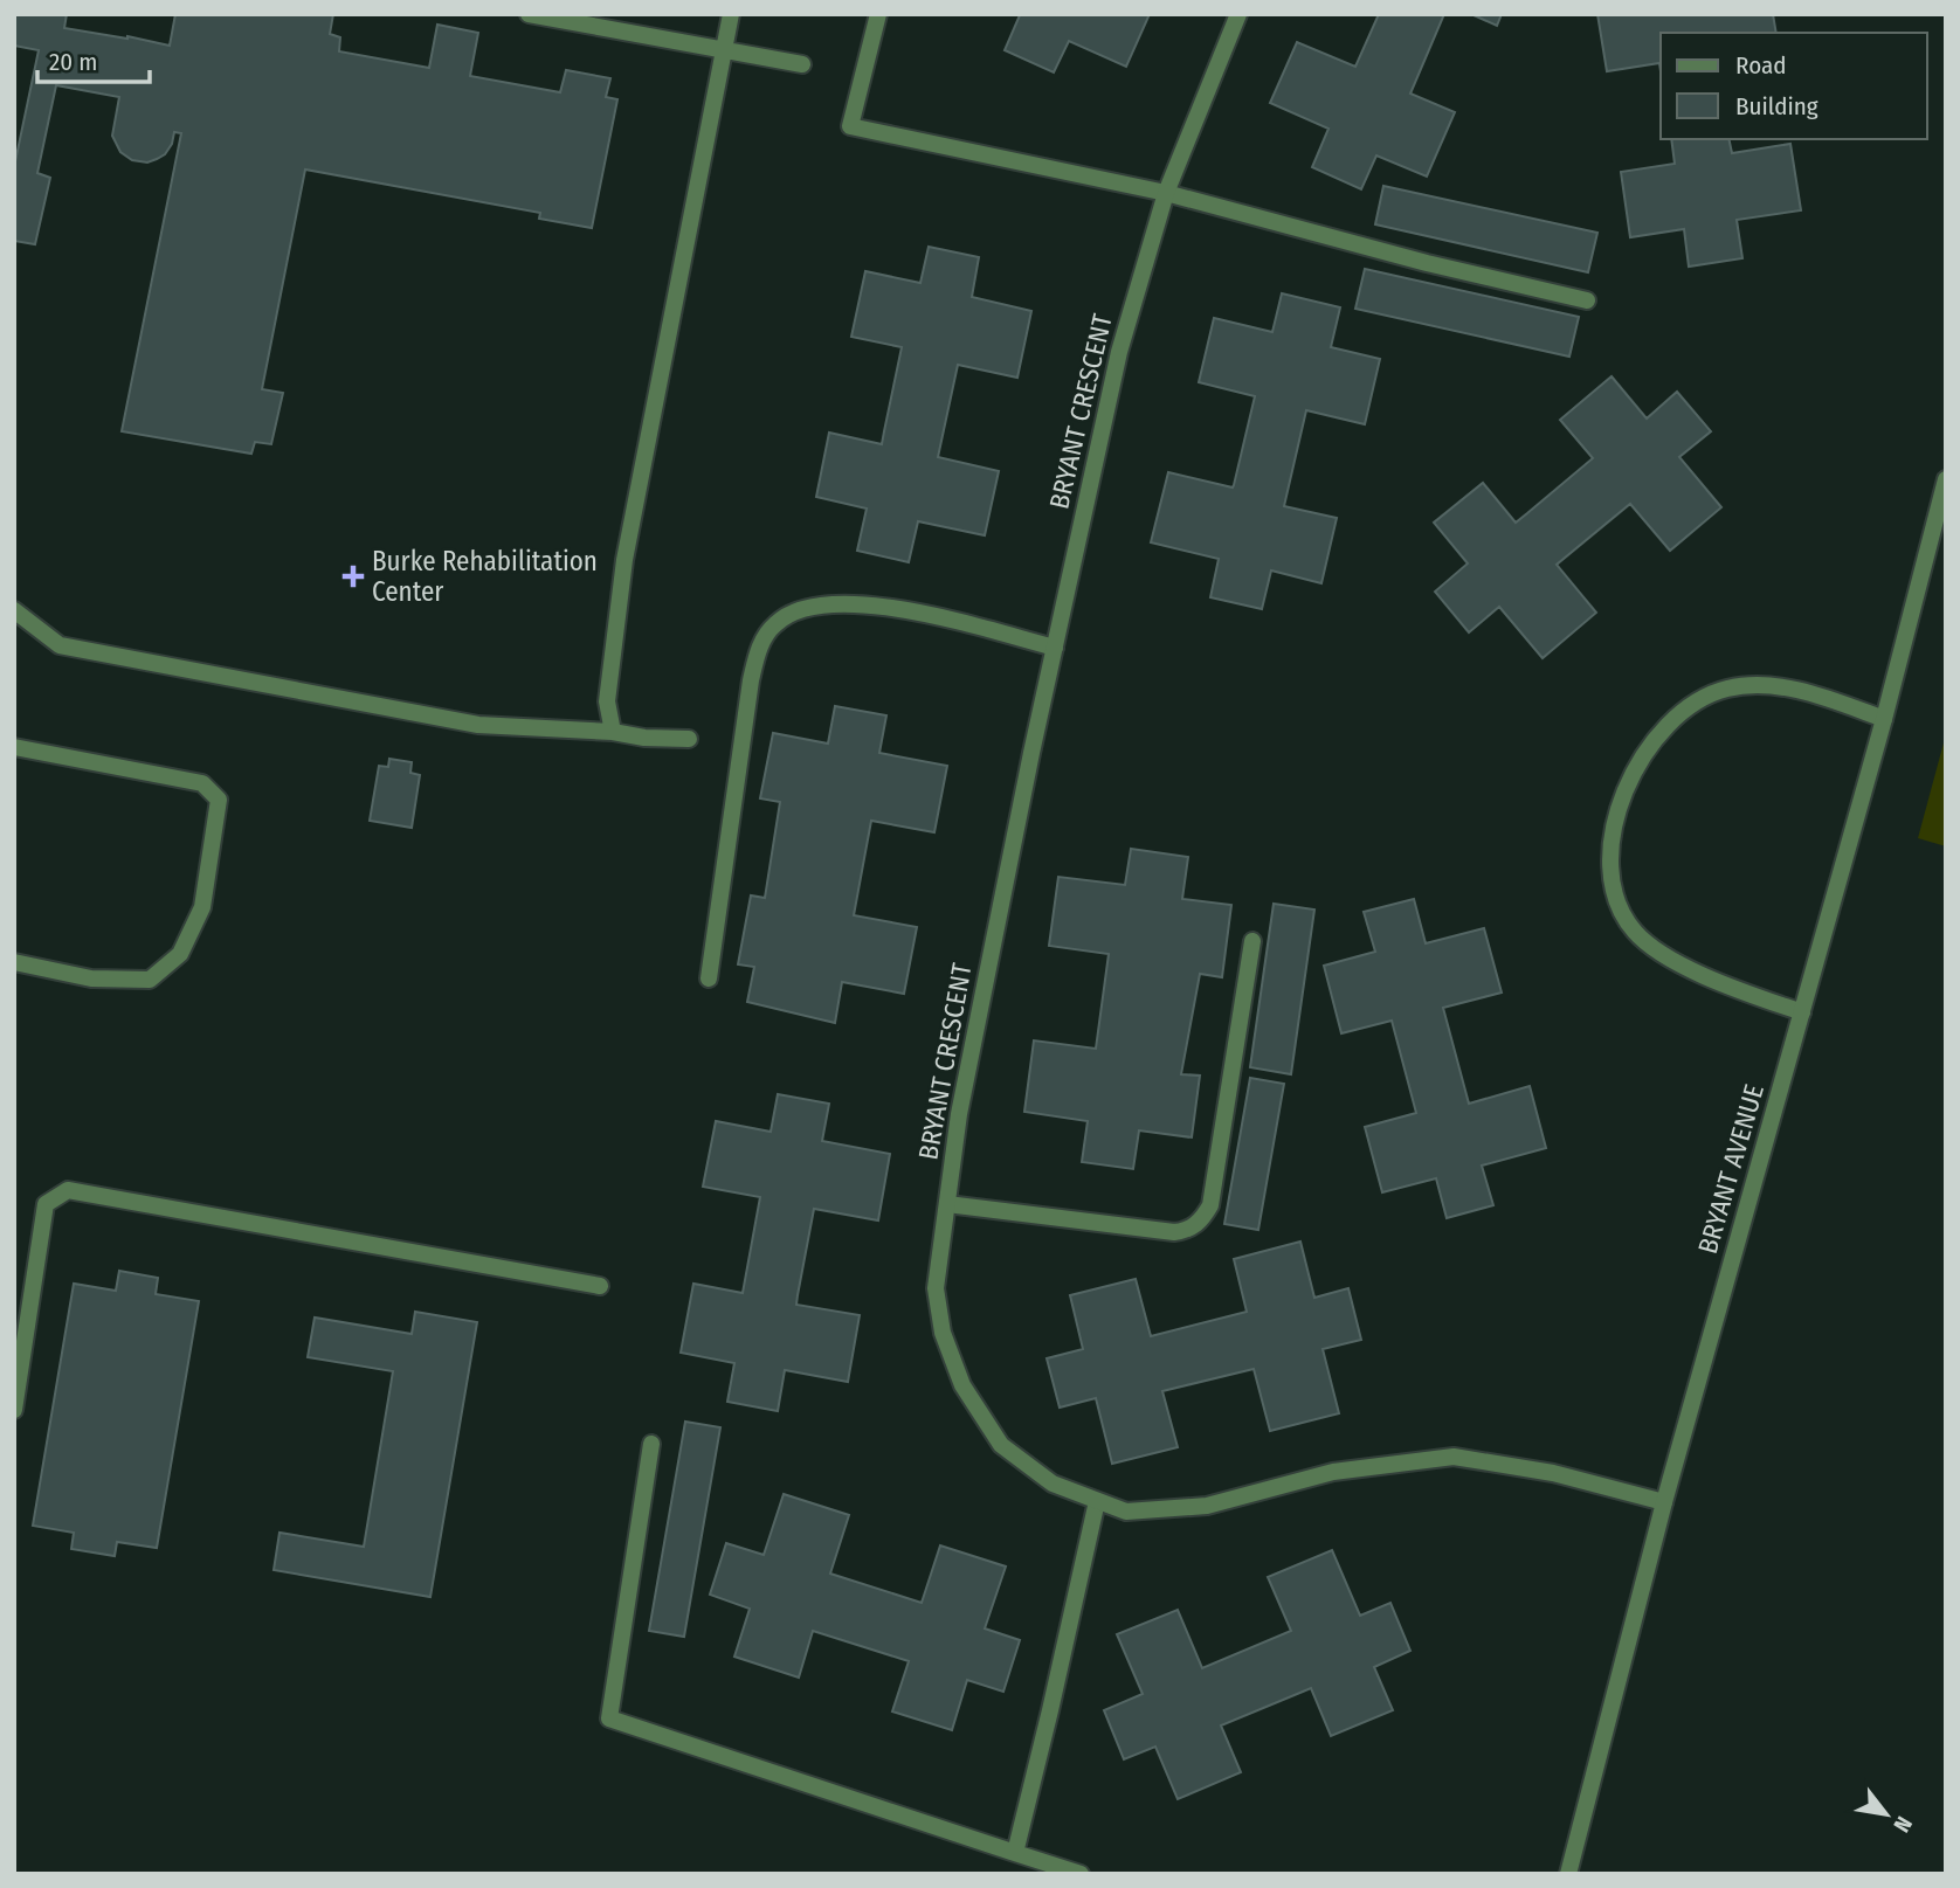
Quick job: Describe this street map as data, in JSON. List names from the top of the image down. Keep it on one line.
{"streets":{"street":["BRYANT CRESCENT","BRYANT AVENUE"]},"crossings":[["BRYANT CRESCENT","BRYANT AVENUE"]],"places":{"health":["Burke Rehabilitation Center"]},"legend":["Road","Building"],"scale_bar":"20 m","north":"bottom right"}
